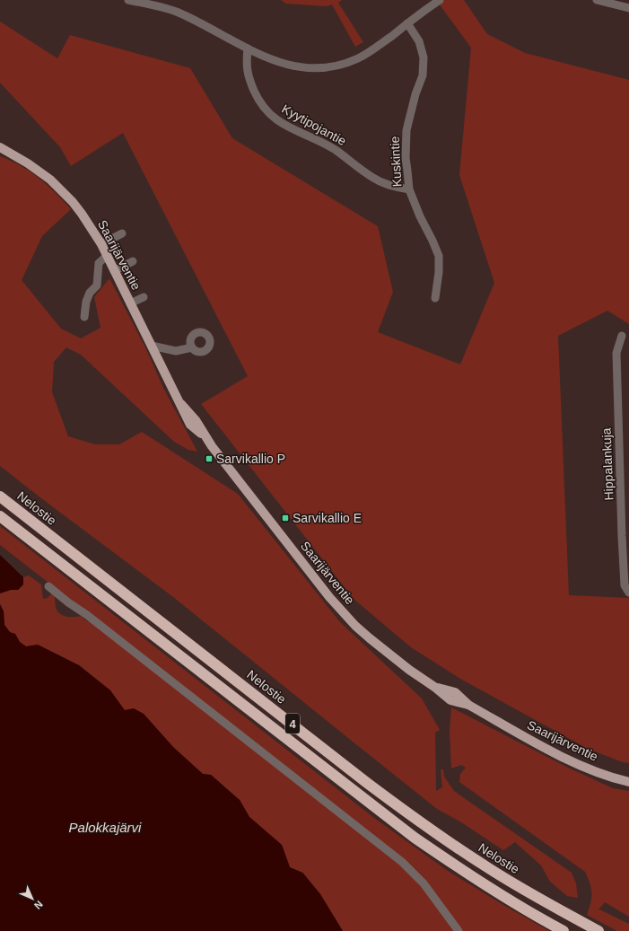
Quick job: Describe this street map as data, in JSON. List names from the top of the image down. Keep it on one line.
{"streets":{"highway":["Nelostie","4"],"main road":["Saarijärventie"],"street":["Kyytipojantie","Kuskintie","Hippalankuja"]},"crossings":[["Kyytipojantie","Kuskintie"]],"water":["Palokkajärvi"],"places":{"transit":["Sarvikallio P","Sarvikallio E"]},"north":"bottom right"}
